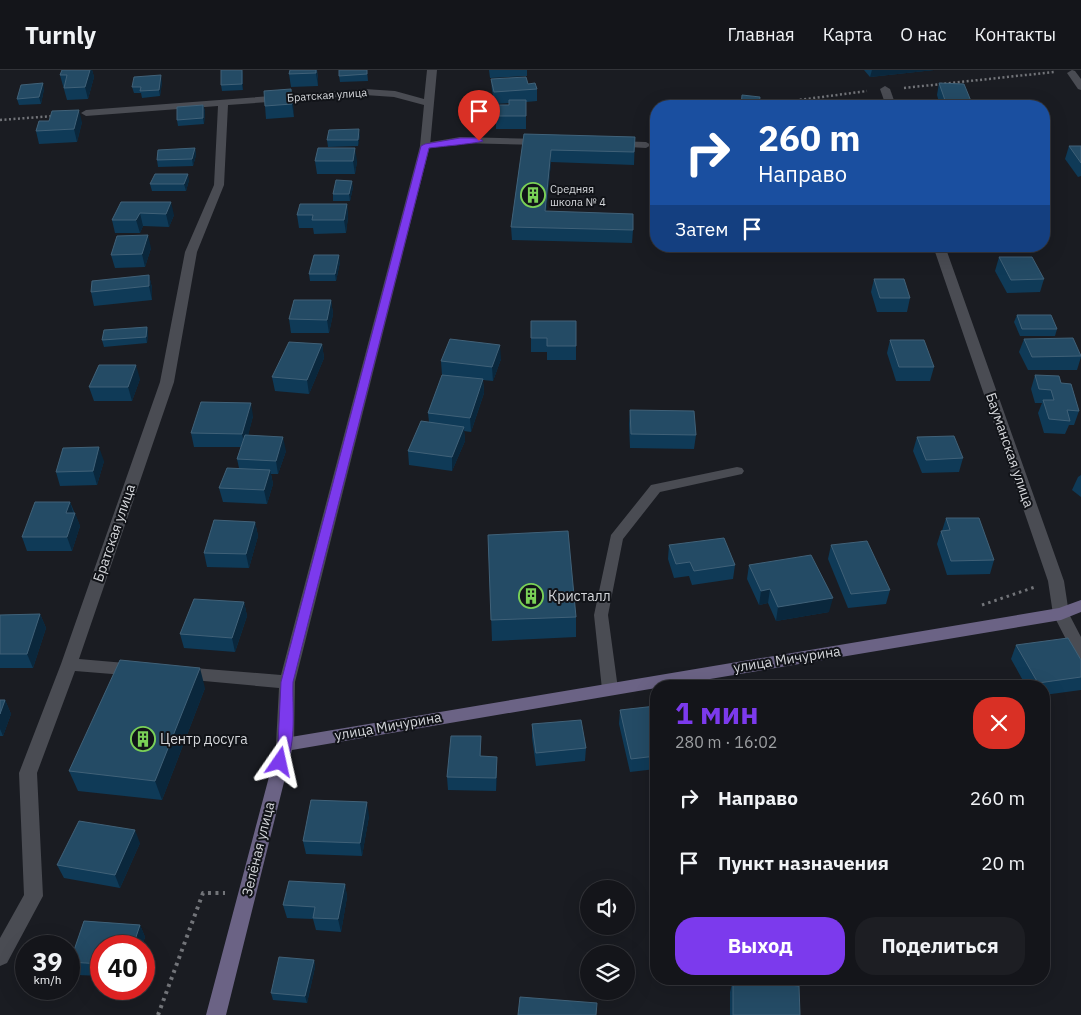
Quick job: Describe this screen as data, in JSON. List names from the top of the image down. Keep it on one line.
{"streets":{"street":["Братская улица","Бауманская улица","улица Мичурина","Зелёная улица"]},"crossings":[["Братская улица","Зелёная улица"],["Бауманская улица","улица Мичурина"],["улица Мичурина","Зелёная улица"]],"places":{"building":["Средняя школа № 4","Кристалл","Центр досуга"]},"page":{"header":"Turnly","nav":["Главная","Карта","О нас","Контакты"],"turn":["260 m","Направо"],"then":"Затем","heading":["1 мин","280 m · 16:02"],"list":[{"name":"Направо","value":"260 m"},{"name":"Пункт назначения","value":"20 m"}],"buttons":["Выход","Поделиться"],"speed":"39 km/h","limit":"40"}}
